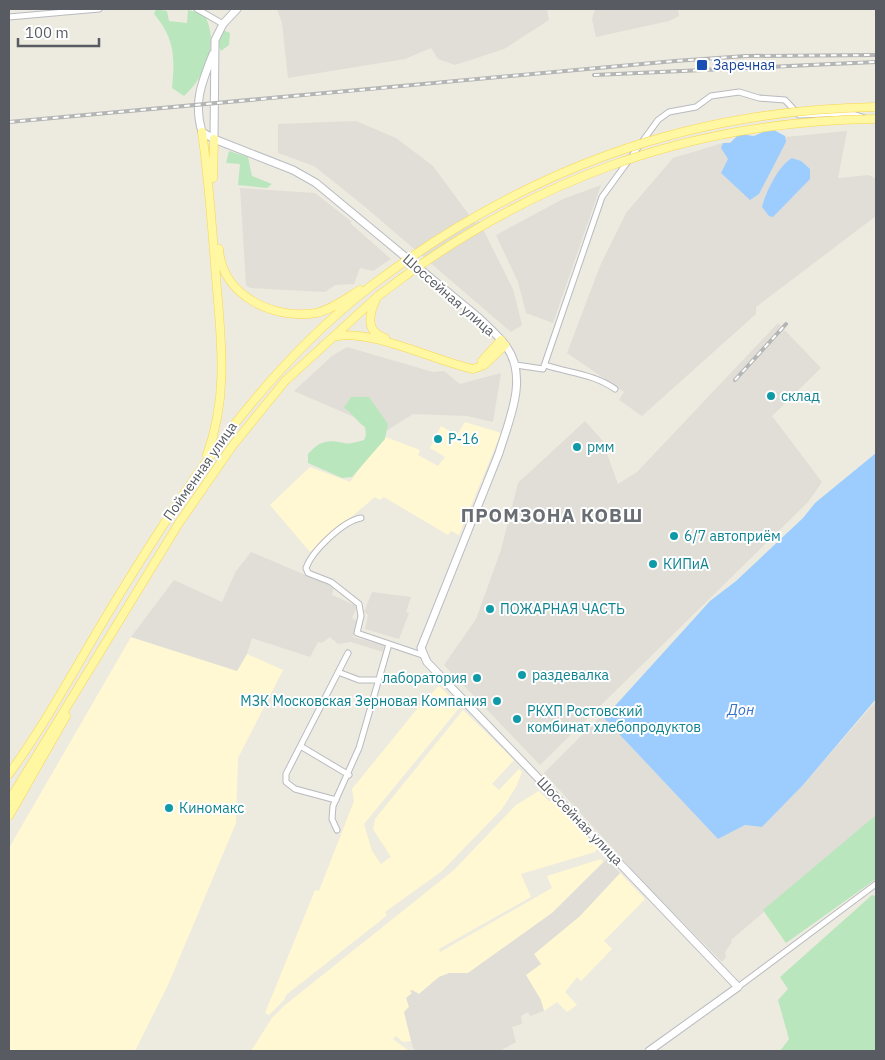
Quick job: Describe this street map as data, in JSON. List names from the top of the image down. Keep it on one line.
{"streets":{"main road":["Шоссейная улица","Пойменная улица"]},"districts":["ПРОМЗОНА КОВШ"],"water":["Дон"],"places":{"transit":["Заречная"],"other":["склад","Р-16","рмм","6/7 автоприём","КИПиА","ПОЖАРНАЯ ЧАСТЬ","раздевалка","лаборатория","МЗК Московская Зерновая Компания","РКХП Ростовский комбинат хлебопродуктов","Киномакс"]},"scale_bar":"100 m"}
